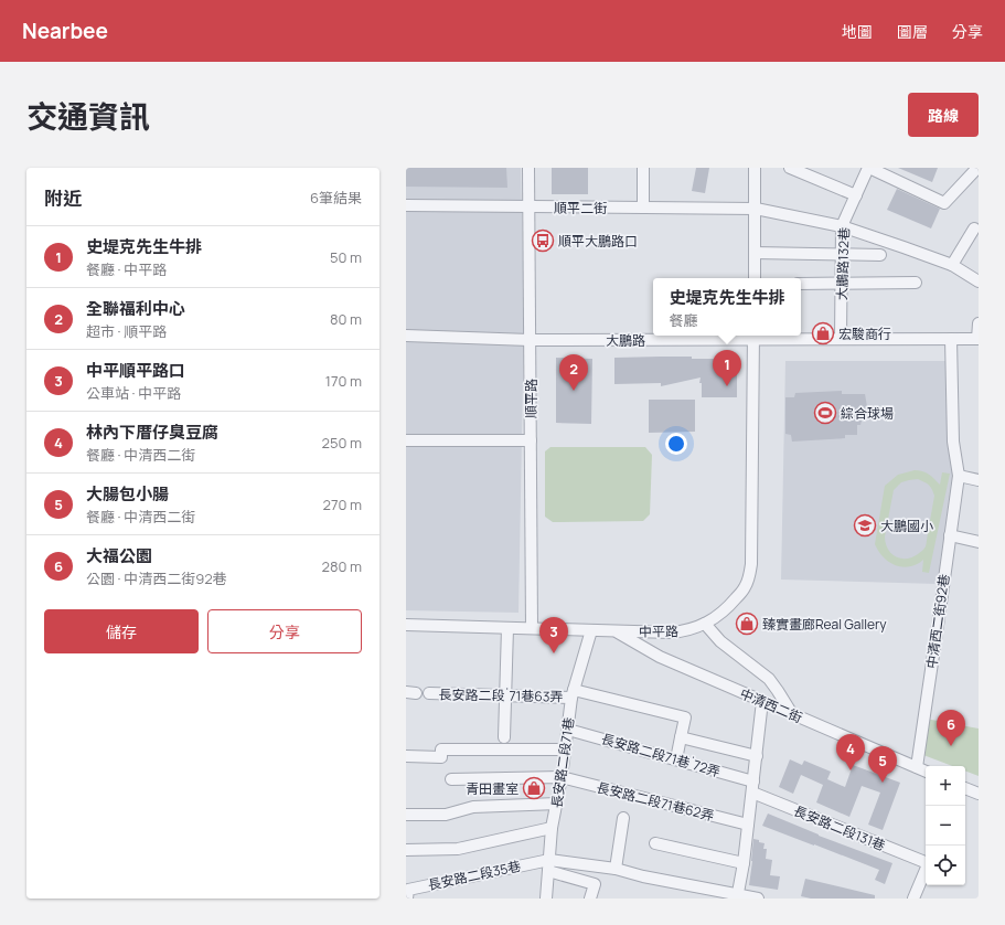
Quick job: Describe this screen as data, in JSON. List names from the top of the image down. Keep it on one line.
{"streets":{"street":["順平二街","大鵬路132巷","大鵬路","順平路","中清西二街92巷","中平路","長安路二段˙71巷63弄","中清西二街","長安路二段71巷˙72弄","長安路二段71巷","長安路二段71巷62弄","長安路二段131巷","長安路二段35巷"]},"crossings":[["順平二街","大鵬路132巷"],["順平二街","順平路"],["大鵬路132巷","大鵬路"],["大鵬路","順平路"],["大鵬路","中清西二街92巷"],["大鵬路","中平路"],["順平路","中平路"],["中清西二街92巷","中清西二街"],["中平路","中清西二街"],["中平路","長安路二段71巷"],["長安路二段˙71巷63弄","長安路二段71巷"],["長安路二段71巷˙72弄","長安路二段71巷"],["長安路二段71巷˙72弄","長安路二段131巷"],["長安路二段71巷","長安路二段71巷62弄"],["長安路二段71巷","長安路二段35巷"]],"places":{"bus stop":["順平大鵬路口"],"shop":["宏駿商行","臻實畫廊Real Gallery","青田畫室"],"sports":["綜合球場"],"school or university":["大鵬國小"]},"page":{"header":"Nearbee","nav":["地圖","圖層","分享"],"title":"交通資訊","buttons":["路線",["儲存","分享"]],"heading":["附近","6筆結果"],"list":[{"mark":"1","name":"史堤克先生牛排","note":"餐廳 · 中平路","value":"50 m"},{"mark":"2","name":"全聯福利中心","note":"超市 · 順平路","value":"80 m"},{"mark":"3","name":"中平順平路口","note":"公車站 · 中平路","value":"170 m"},{"mark":"4","name":"林內下厝仔臭豆腐","note":"餐廳 · 中清西二街","value":"250 m"},{"mark":"5","name":"大腸包小腸","note":"餐廳 · 中清西二街","value":"270 m"},{"mark":"6","name":"大福公園","note":"公園 · 中清西二街92巷","value":"280 m"}],"popup":["史堤克先生牛排","餐廳"],"pins":["1","2","3","6","4","5"],"map_buttons":["+","−"]}}
